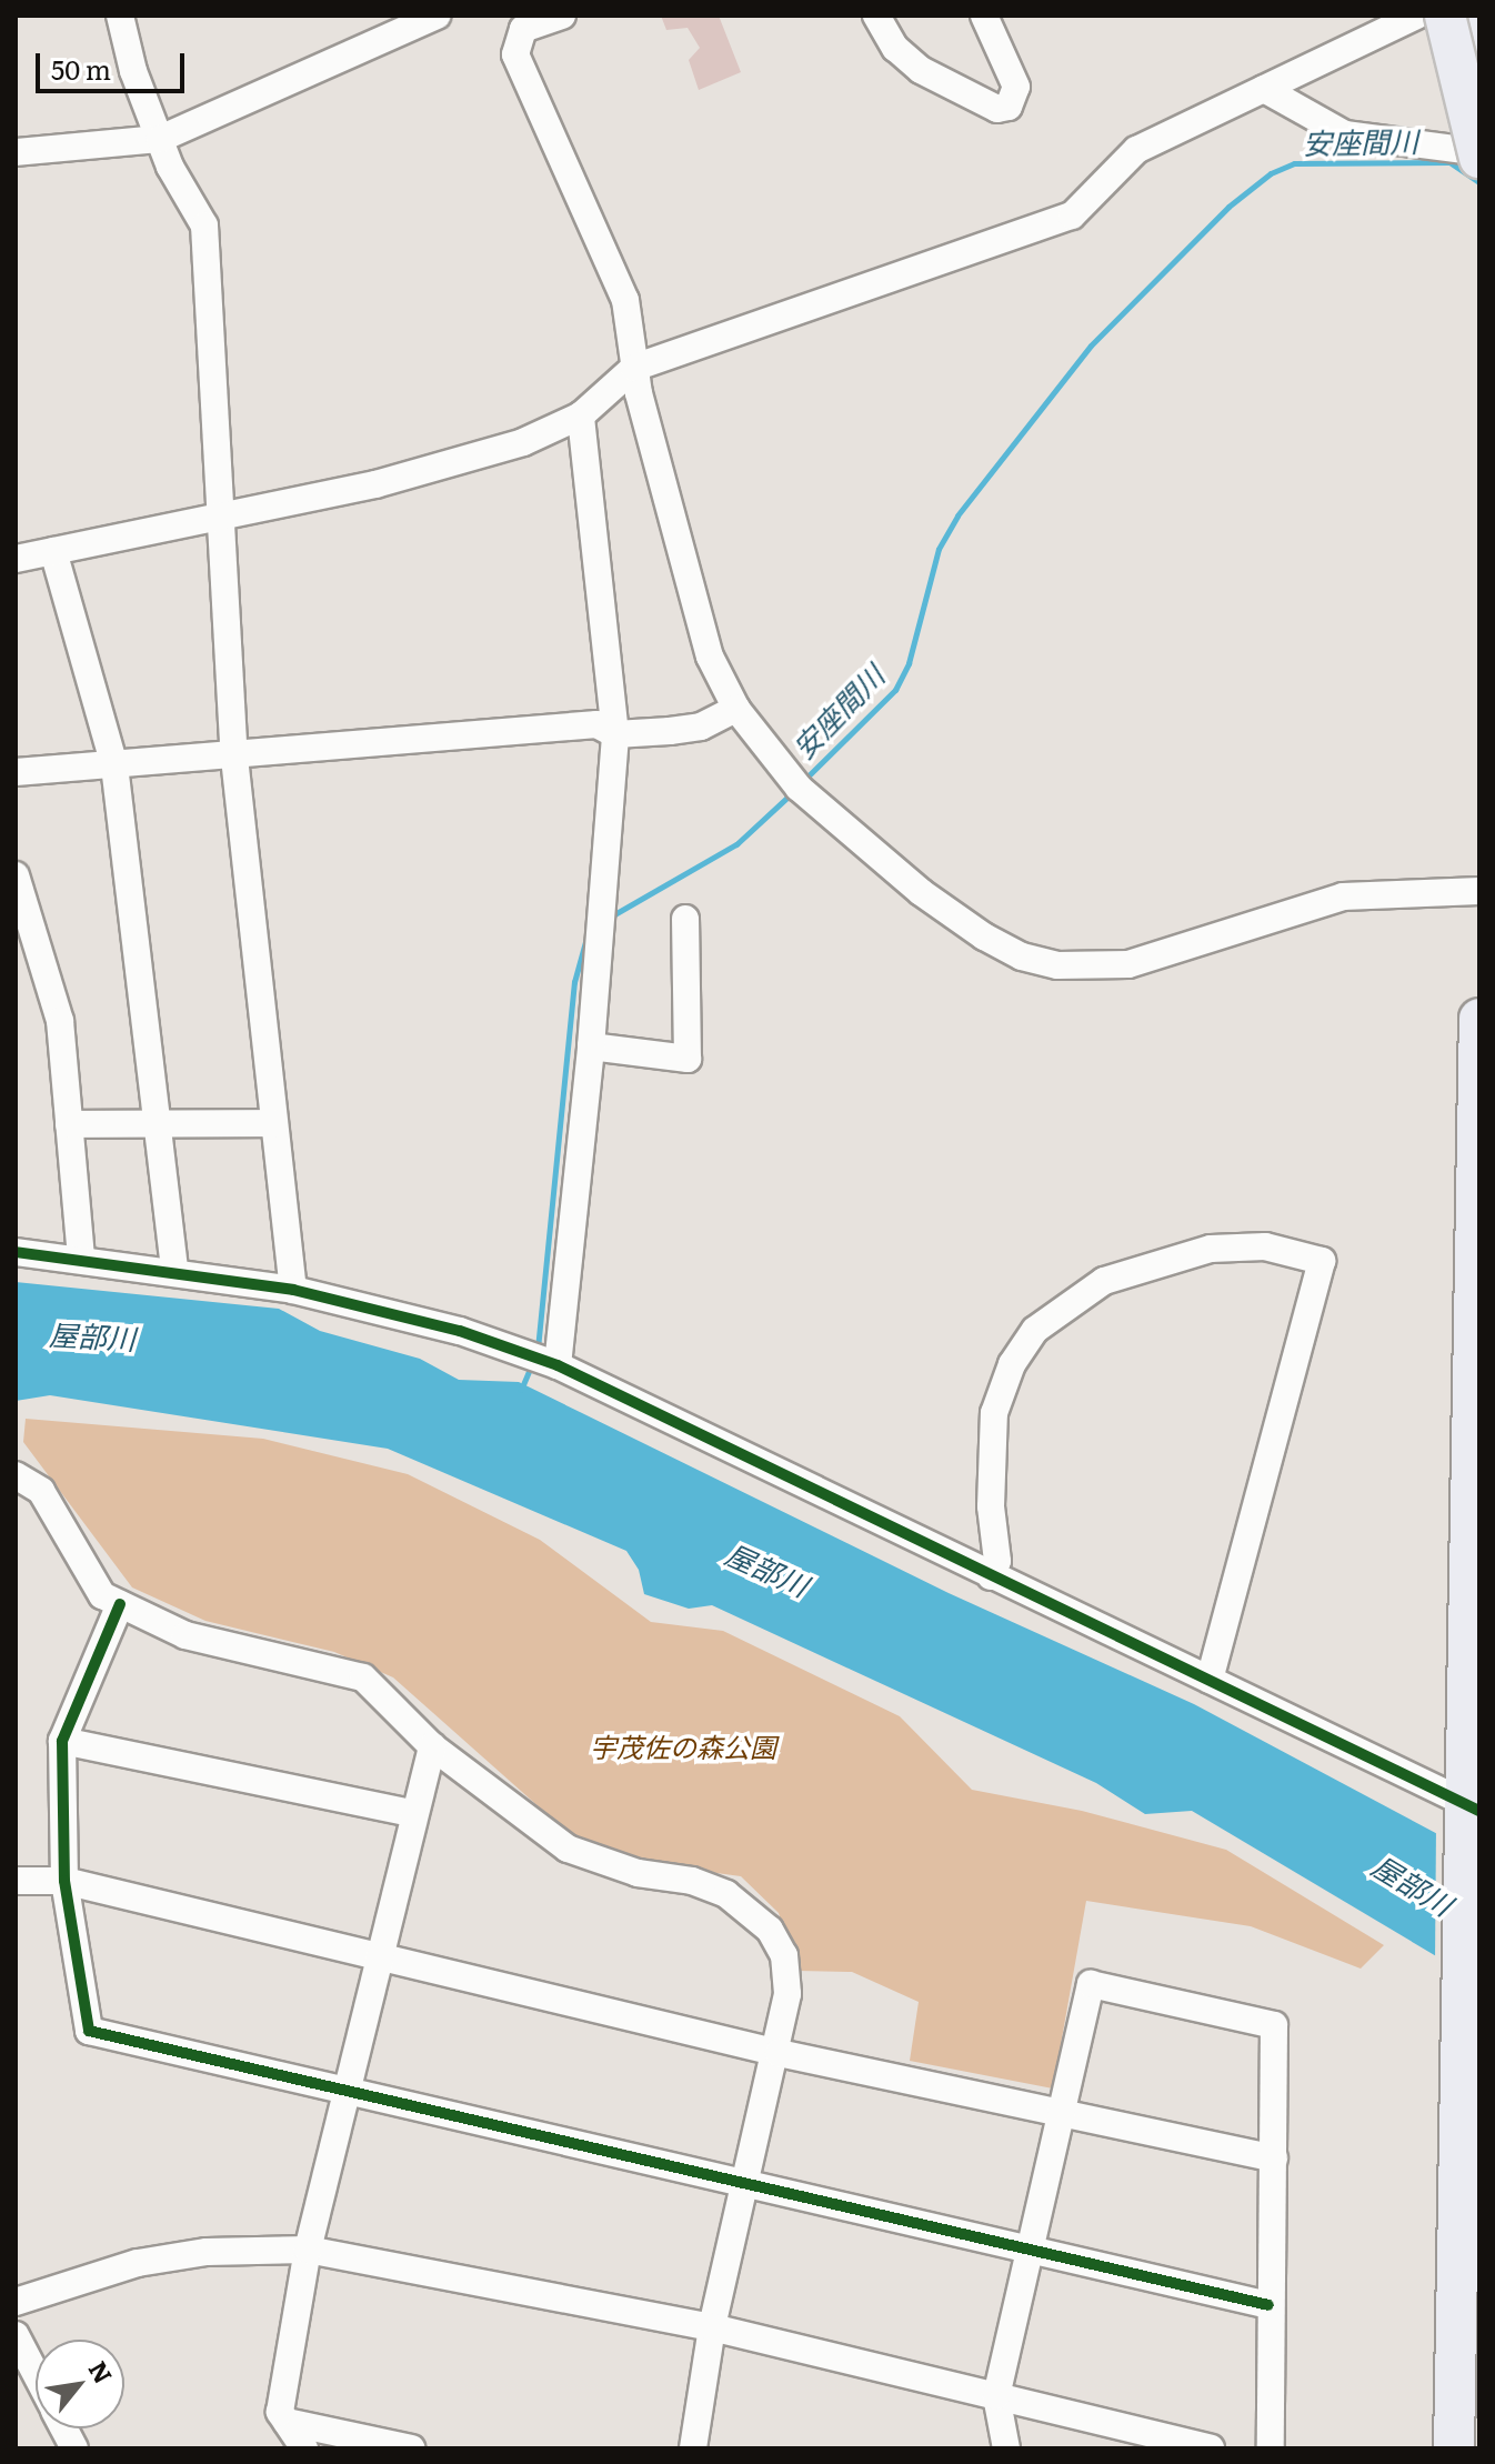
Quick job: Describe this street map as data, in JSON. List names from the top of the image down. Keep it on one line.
{"water":["安座間川","屋部川"],"parks":["宇茂佐の森公園"],"scale_bar":"50 m","north":"top right"}
